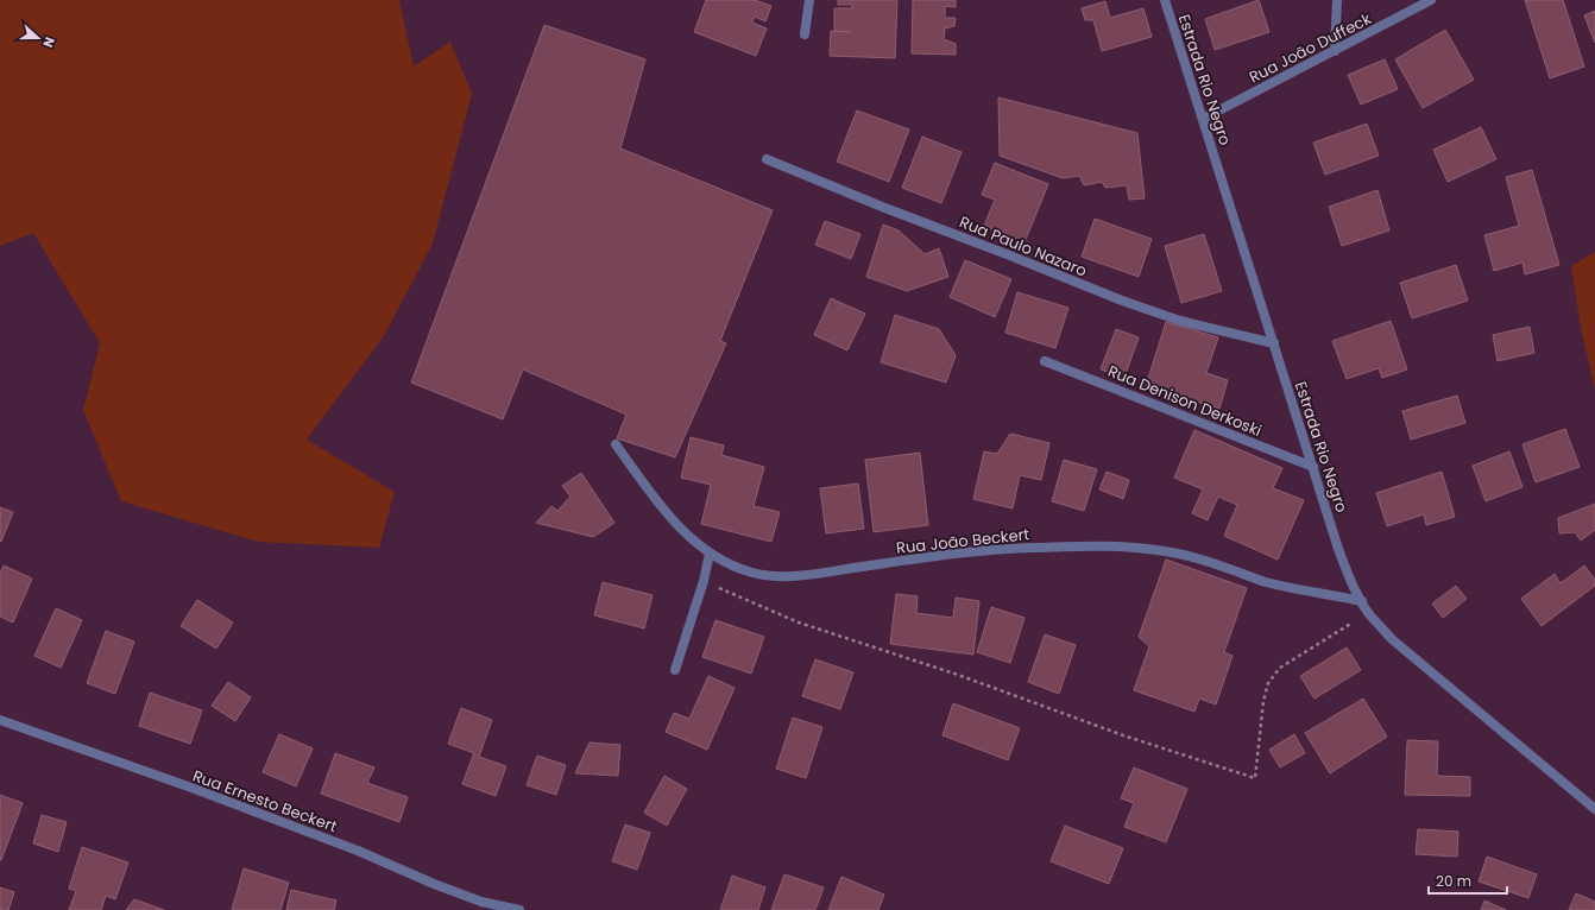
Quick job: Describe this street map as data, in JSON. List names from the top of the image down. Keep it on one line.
{"streets":{"street":["Rua João Duffeck","Estrada Rio Negro","Rua Paulo Nazaro","Rua Denison Derkoski","Rua João Beckert","Rua Ernesto Beckert"]},"crossings":[["Rua João Duffeck","Estrada Rio Negro"],["Estrada Rio Negro","Rua Paulo Nazaro"],["Estrada Rio Negro","Rua Denison Derkoski"],["Estrada Rio Negro","Rua João Beckert"]],"scale_bar":"20 m","north":"right"}
